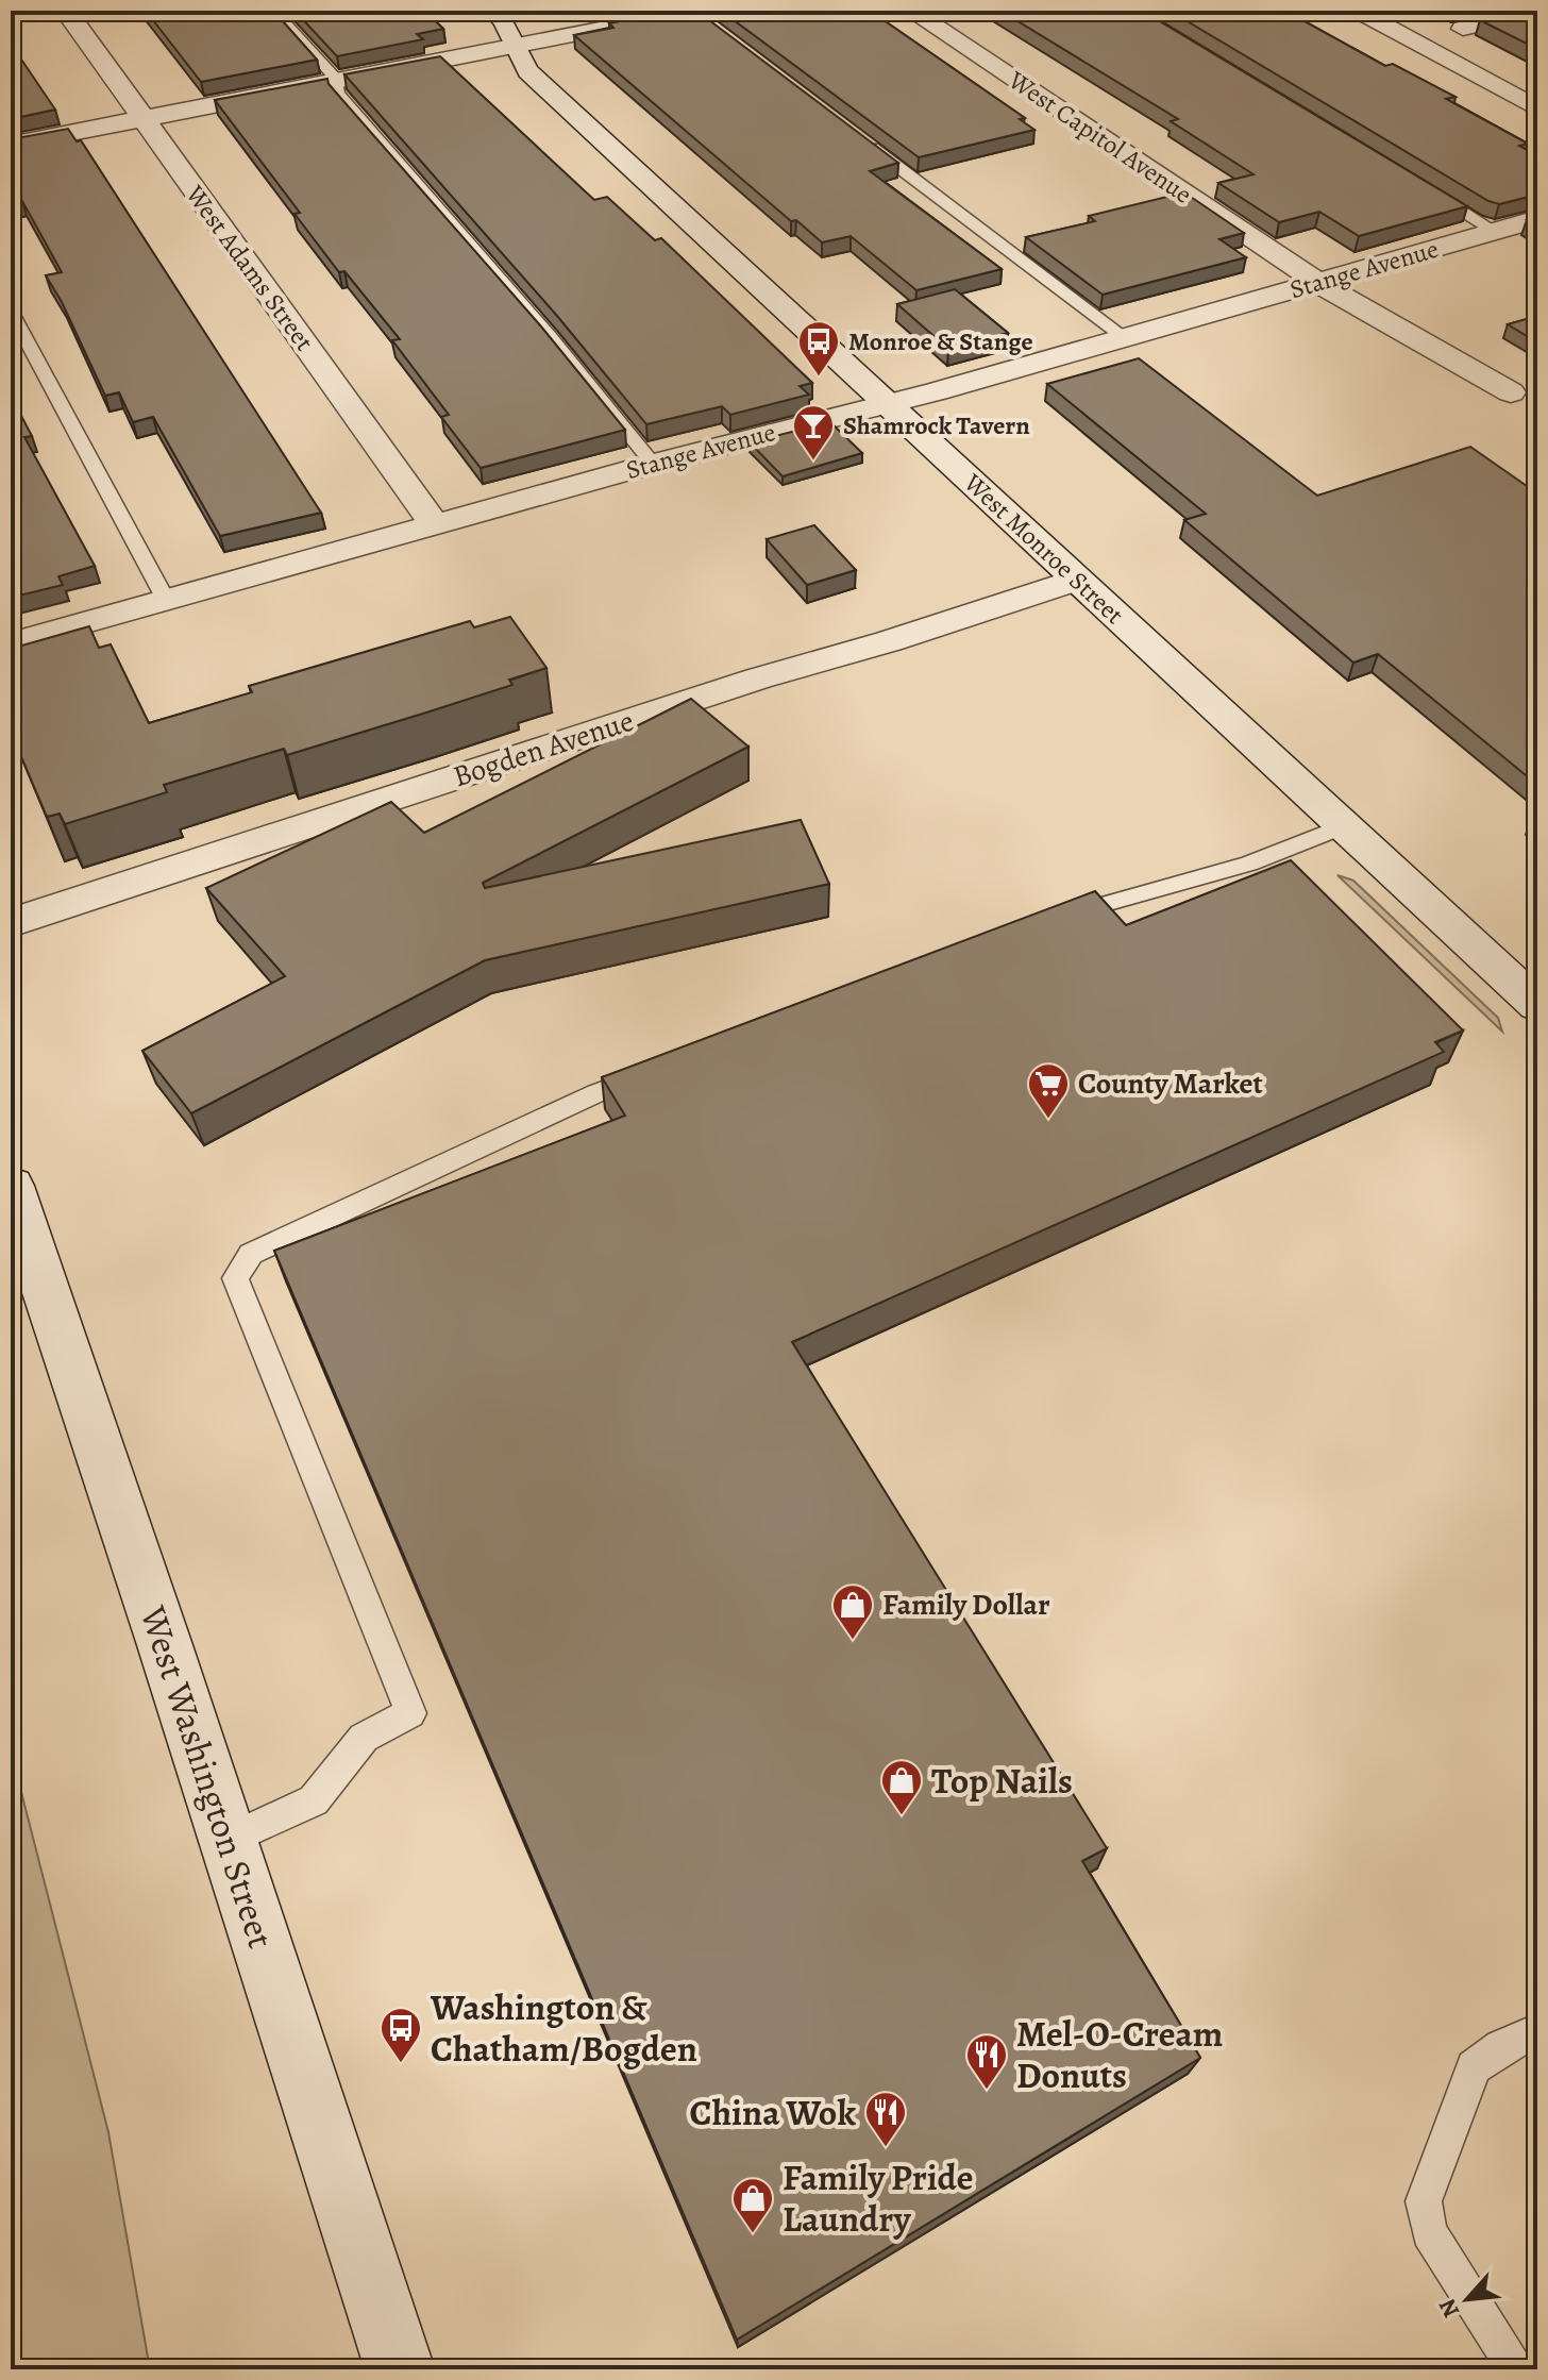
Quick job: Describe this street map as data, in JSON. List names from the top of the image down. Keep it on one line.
{"streets":{"street":["West Capitol Avenue","West Adams Street","Stange Avenue","West Monroe Street","Bogden Avenue","West Washington Street"]},"crossings":[["West Capitol Avenue","Stange Avenue"],["West Adams Street","Stange Avenue"],["Stange Avenue","West Monroe Street"],["West Monroe Street","Bogden Avenue"]],"places":{"bus stop":["Monroe & Stange","Washington & Chatham/Bogden"],"bar":["Shamrock Tavern"],"supermarket":["County Market"],"shop":["Family Dollar","Top Nails","Family Pride Laundry"],"restaurant":["Mel-O-Cream Donuts","China Wok"]},"north":"bottom left"}
